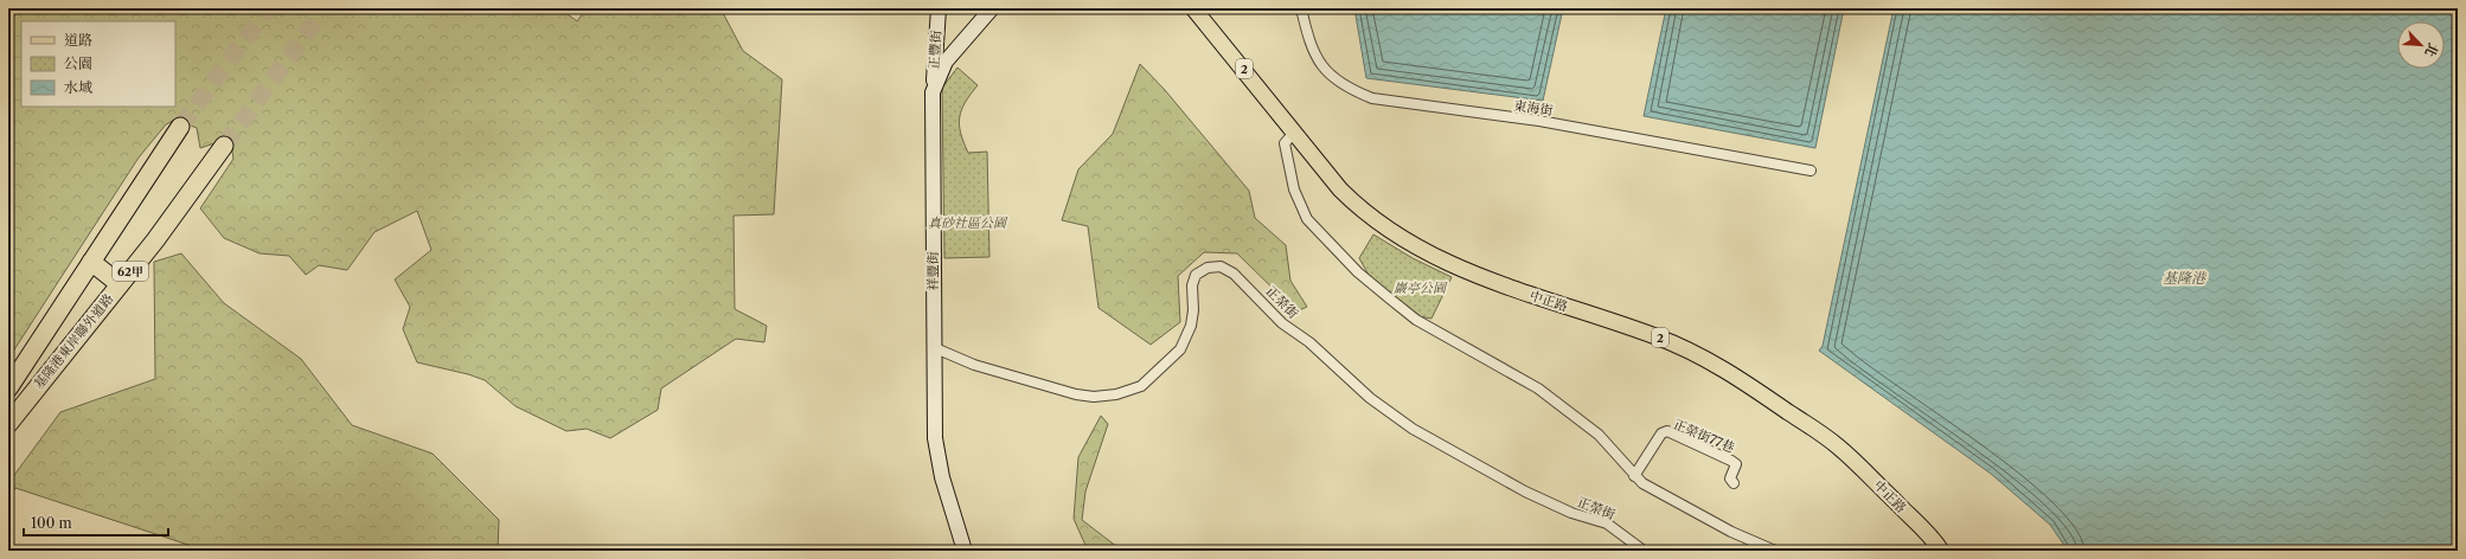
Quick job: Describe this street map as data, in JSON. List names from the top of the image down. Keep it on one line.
{"streets":{"highway":["62甲","基隆港東岸聯外道路"],"main road":["2","中正路"],"street":["正豐街","東海街","祥豐街","正榮街","正榮街77巷"]},"crossings":[["正豐街","祥豐街"],["祥豐街","正榮街"]],"water":["基隆港"],"parks":["真砂社區公園","巖亭公園"],"legend":["道路","公園","水域"],"scale_bar":"100 m","north":"bottom right"}
